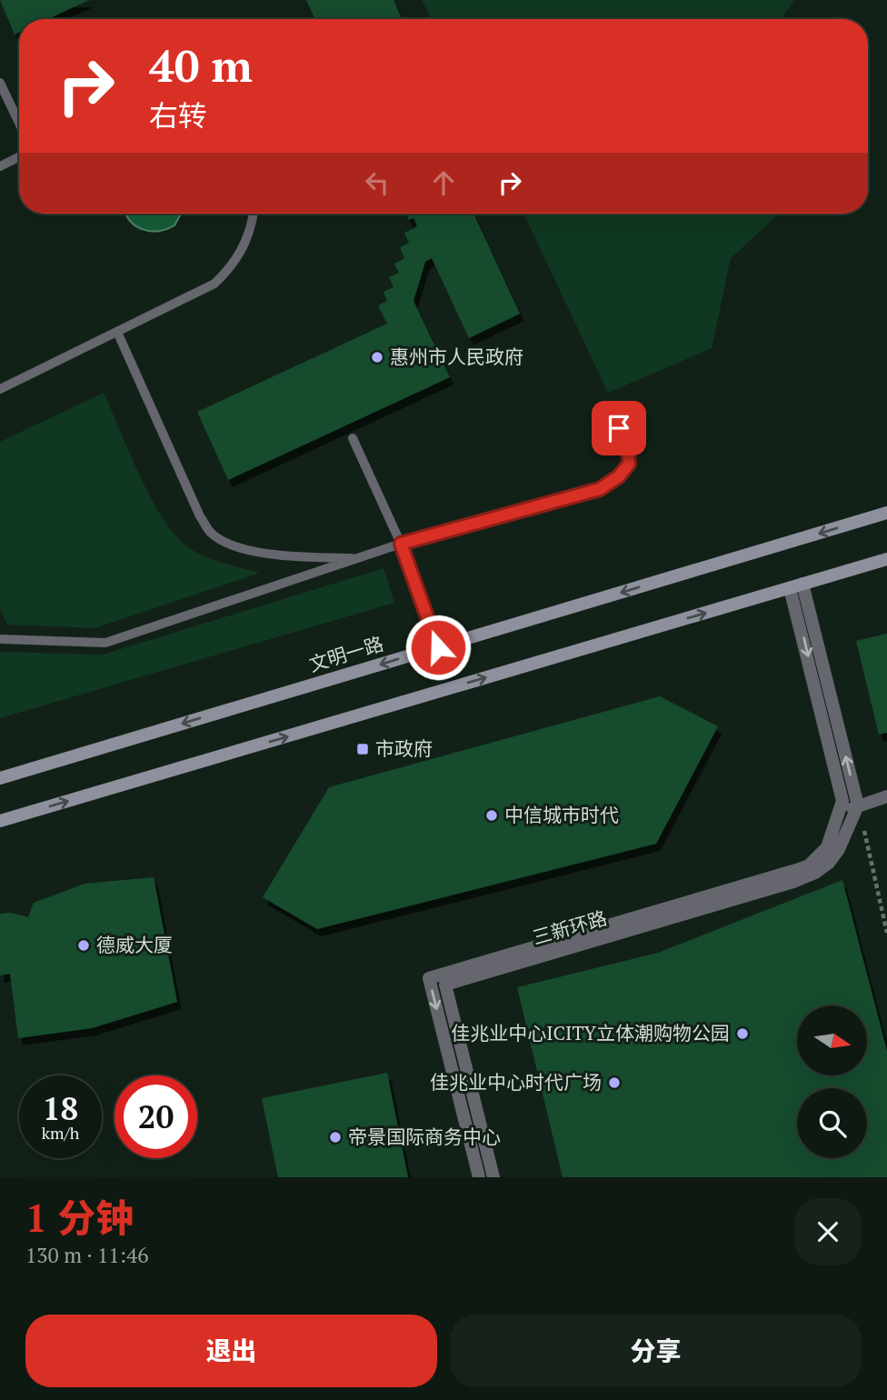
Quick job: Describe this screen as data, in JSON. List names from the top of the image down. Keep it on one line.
{"streets":{"main road":["文明一路"],"street":["三新环路"]},"places":{"other":["惠州市人民政府","中信城市时代","德威大厦","佳兆业中心ICITY立体潮购物公园","佳兆业中心时代广场","帝景国际商务中心"],"transit":["市政府"]},"north":"right","page":{"turn":["40 m","右转"],"speed":"18 km/h","limit":"20","heading":["1 分钟","130 m · 11:46"],"buttons":["退出","分享"]}}
